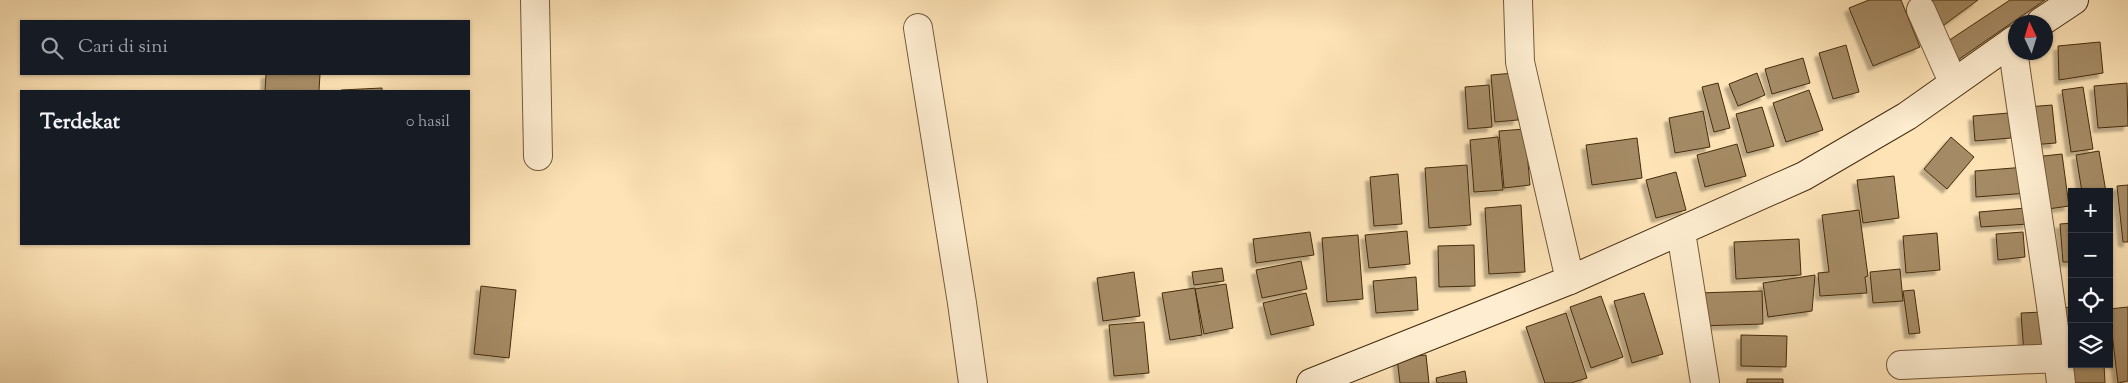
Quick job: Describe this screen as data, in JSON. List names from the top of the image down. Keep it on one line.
{"north":"top","page":{"search":"Cari di sini","heading":["Terdekat","0 hasil"],"map_buttons":["+","−"]}}
